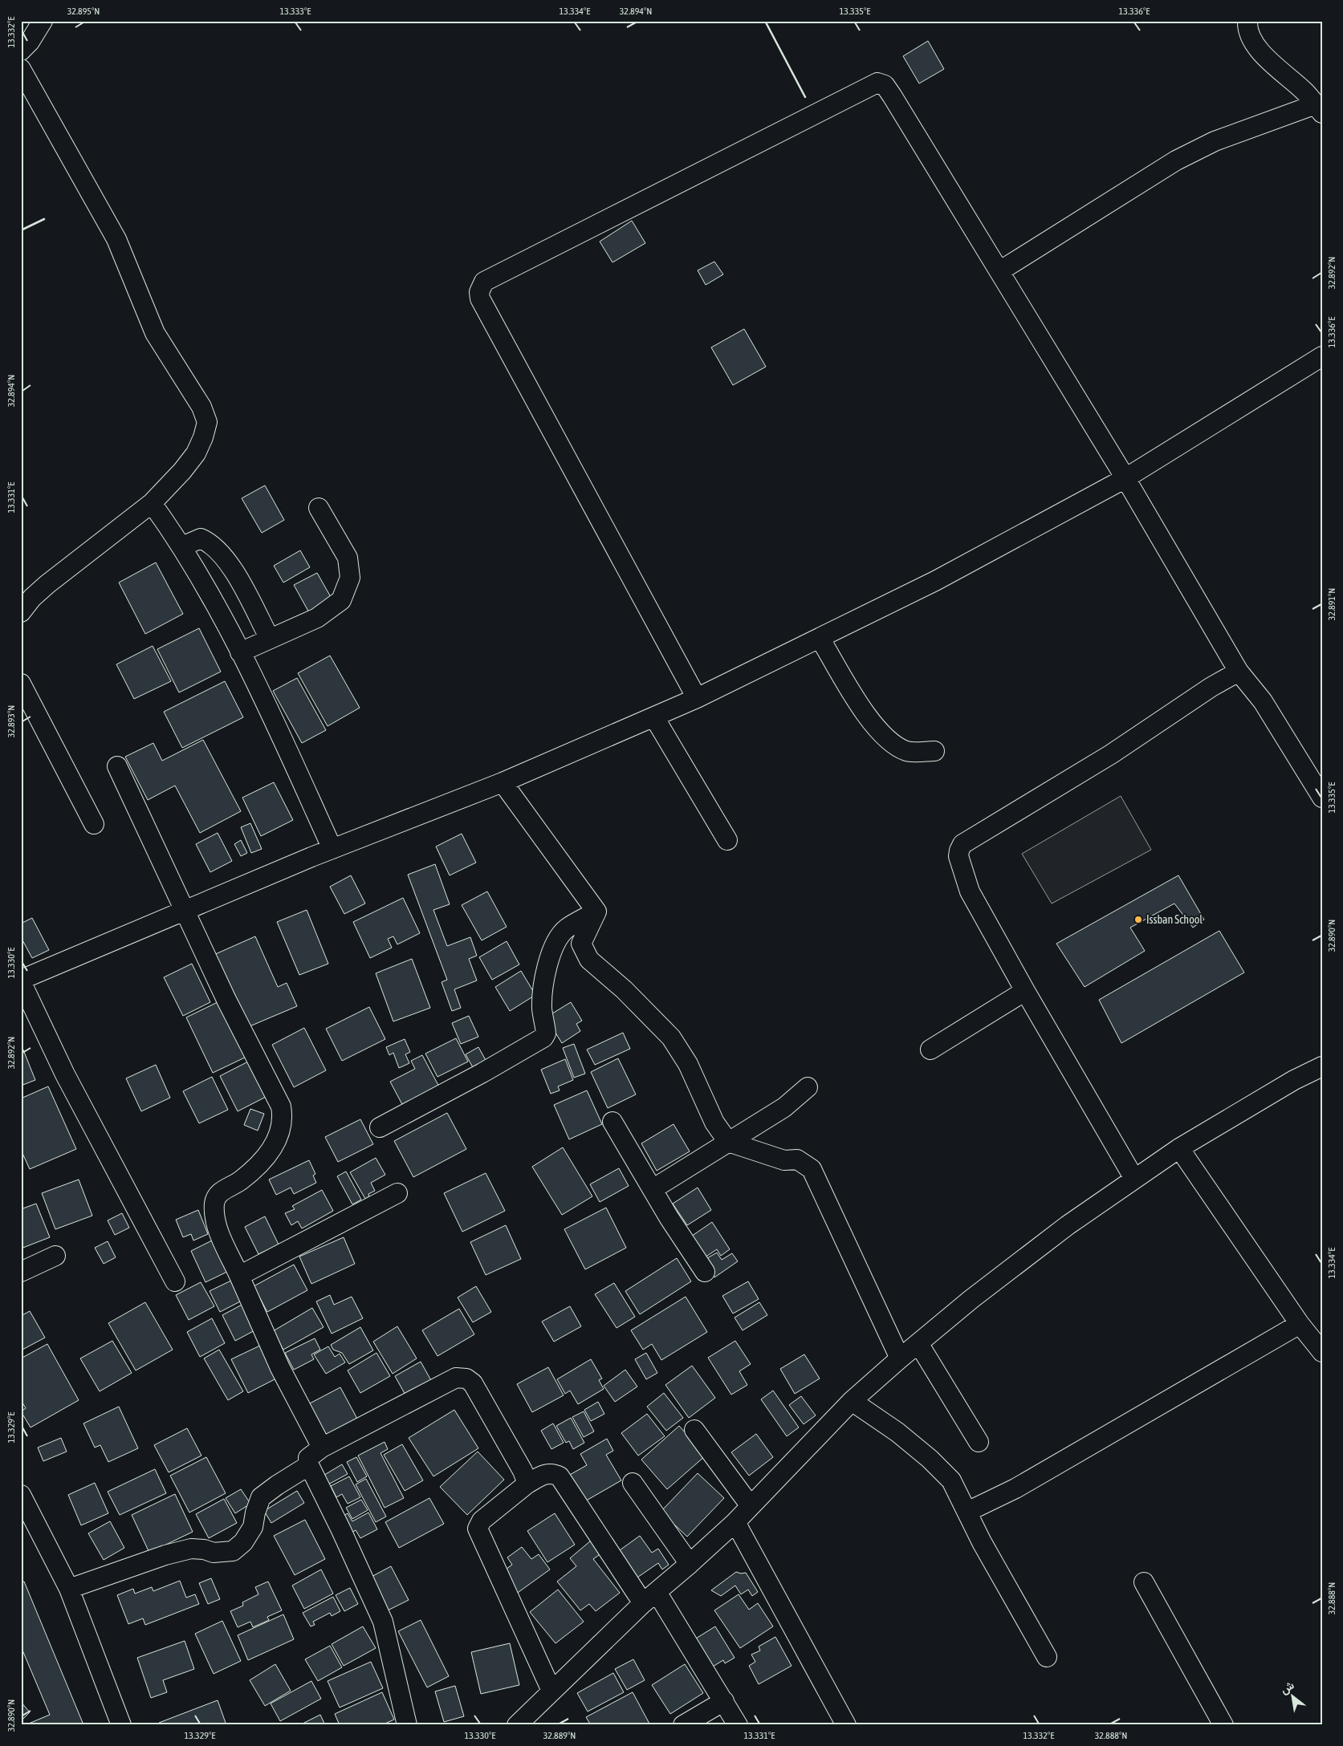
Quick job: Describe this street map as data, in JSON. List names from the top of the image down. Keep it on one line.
{"places":["Issban School"],"north":"top left","coordinates":["32.895°N","13.333°E","13.334°E","32.894°N","13.335°E","13.336°E","13.332°E","32.892°N","13.331°E","32.891°N","32.893°N","32.890°N","13.330°E","13.329°E","32.888°N","32.889°N"]}
